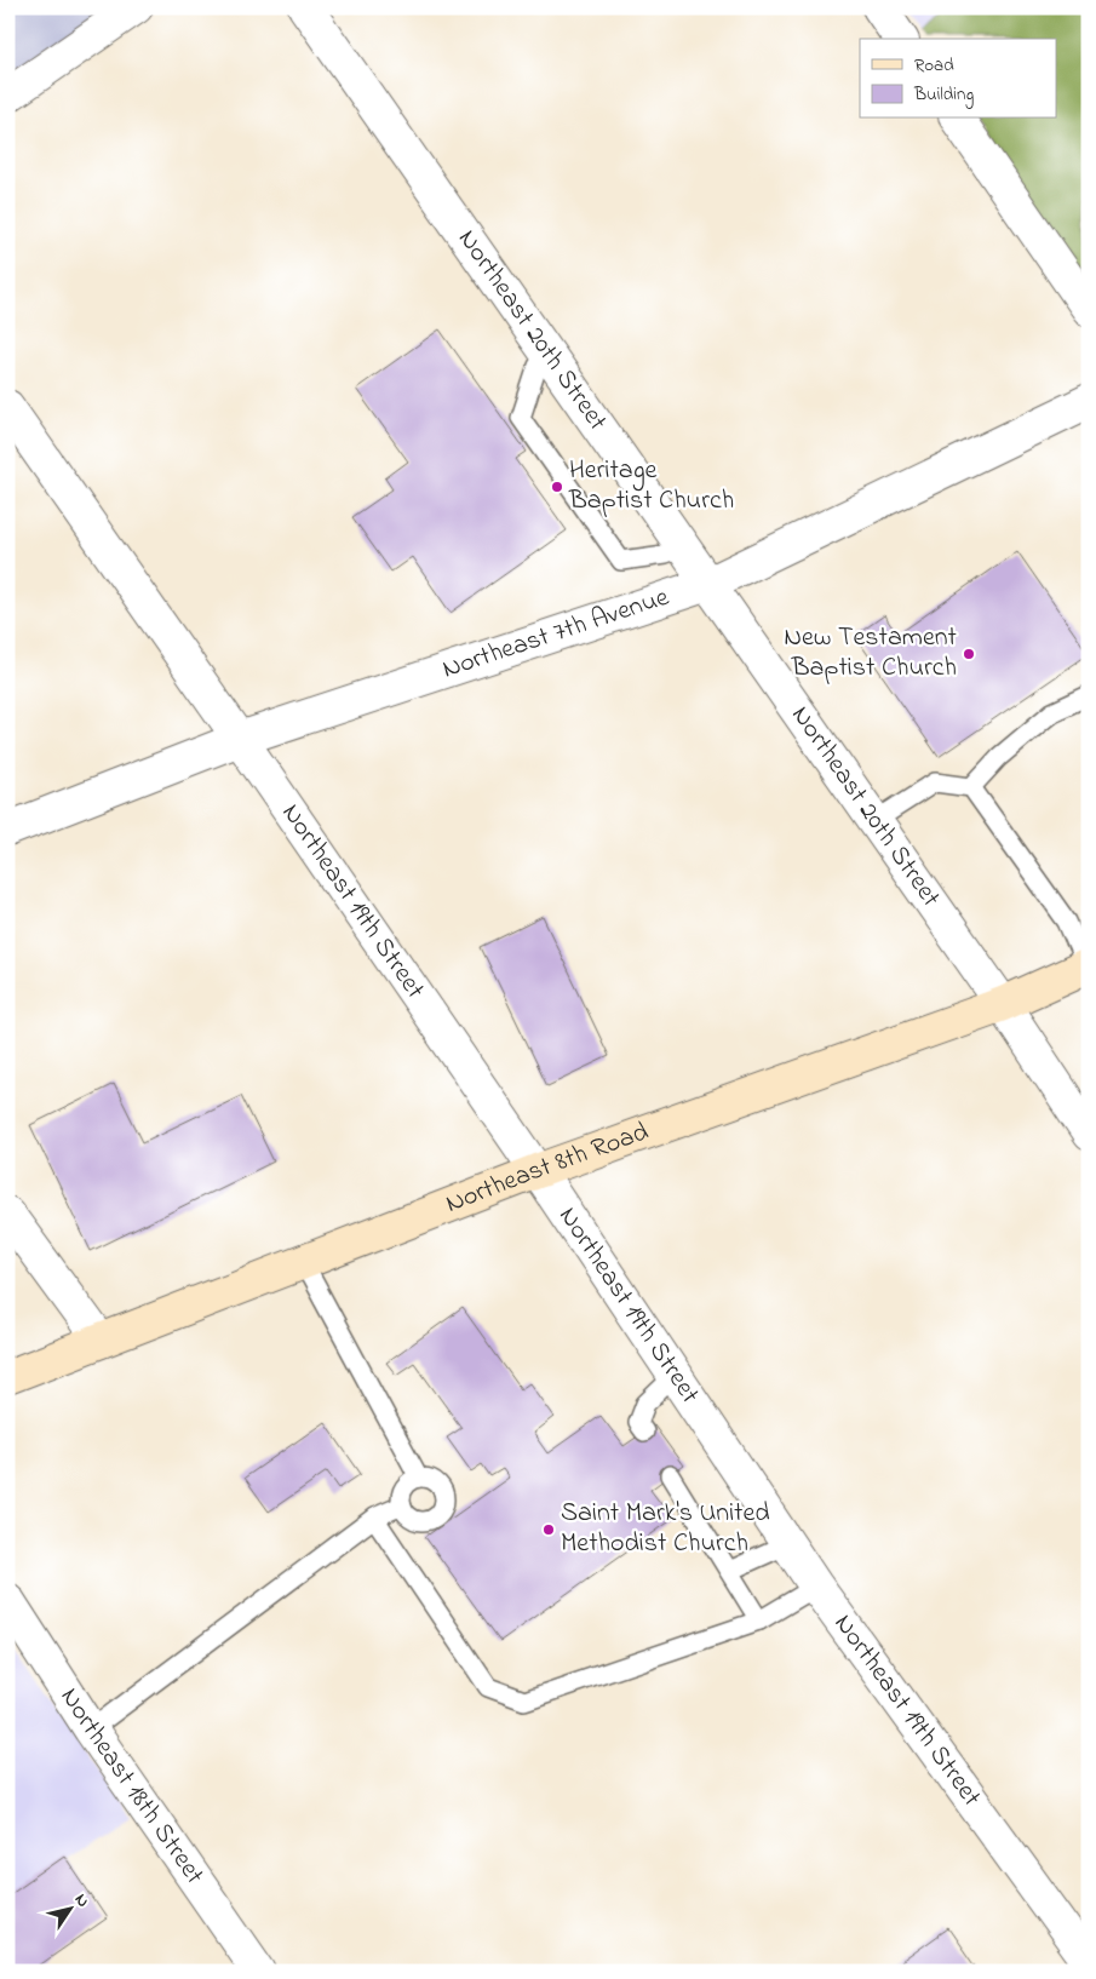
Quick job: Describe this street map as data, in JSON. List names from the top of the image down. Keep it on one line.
{"streets":{"main road":["Northeast 8th Road"],"street":["Northeast 20th Street","Northeast 7th Avenue","Northeast 19th Street","Northeast 18th Street"]},"crossings":[["Northeast 20th Street","Northeast 7th Avenue"],["Northeast 20th Street","Northeast 8th Road"],["Northeast 7th Avenue","Northeast 19th Street"],["Northeast 19th Street","Northeast 8th Road"]],"places":["Heritage Baptist Church","New Testament Baptist Church","Saint Mark's United Methodist Church"],"legend":["Road","Building"],"north":"top right"}
